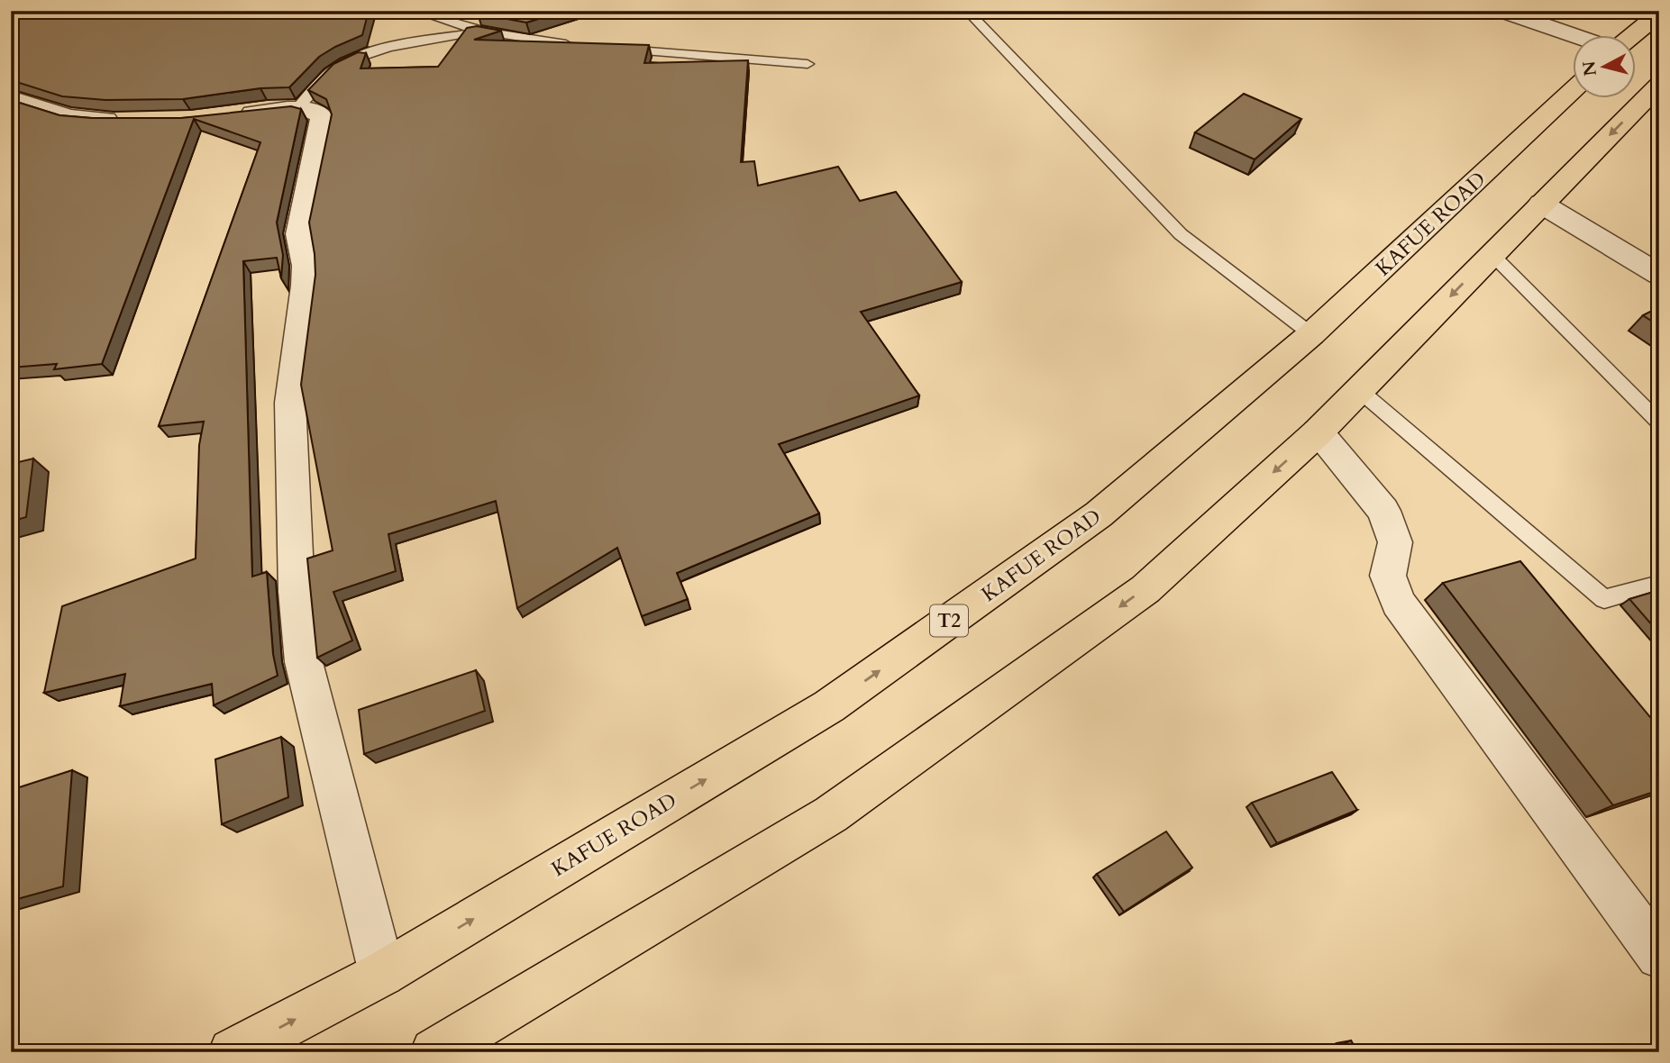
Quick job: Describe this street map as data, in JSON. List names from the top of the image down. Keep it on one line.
{"streets":{"highway":["KAFUE ROAD","T2"]},"north":"left"}
